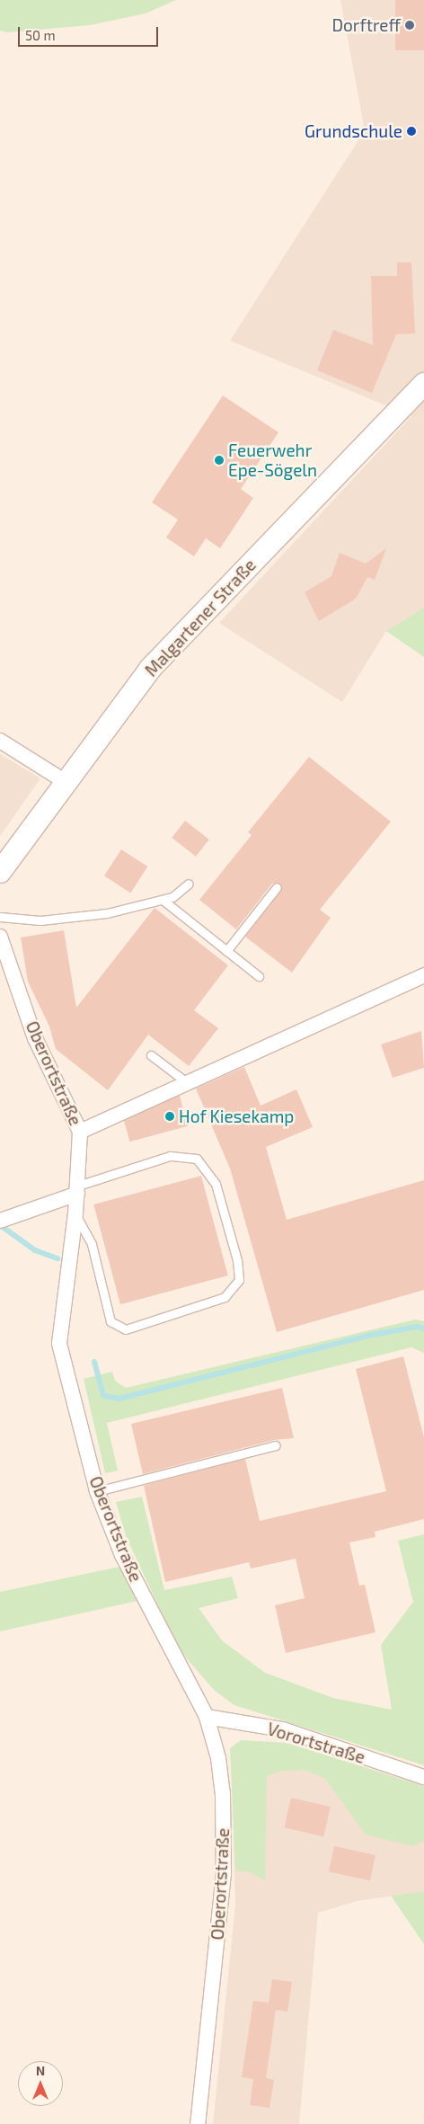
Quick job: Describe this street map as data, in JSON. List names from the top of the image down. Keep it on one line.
{"streets":{"street":["Malgartener Straße","Oberortstraße","Vorortstraße"]},"crossings":[["Oberortstraße","Vorortstraße"]],"places":["Dorftreff","Grundschule","Feuerwehr Epe-Sögeln","Hof Kiesekamp"],"scale_bar":"50 m","north":"top"}
